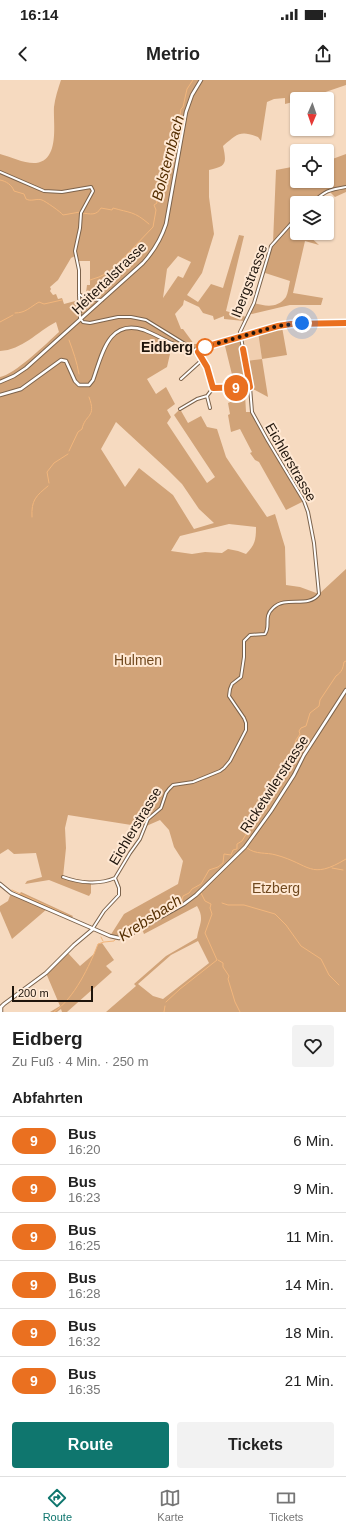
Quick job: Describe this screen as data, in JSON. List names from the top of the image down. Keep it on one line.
{"streets":{"street":["Heitertalstrasse","Ibergstrasse","Eichlerstrasse","Ricketwilerstrasse"]},"crossings":[["Ibergstrasse","Eichlerstrasse"]],"water":["Bolsternbach","Krebsbach"],"parks":["Hulmen","Etzberg"],"places":["Eidberg"],"lines":["bus line 9"],"scale_bar":"200 m","north":"bottom","page":{"status":"16:14","header":"Metrio","on_map":"9","scale":"200 m","heading":[["Eidberg","Zu Fuß · 4 Min. · 250 m"],"Abfahrten"],"list":[{"mark":"9","name":"Bus","note":"16:20","value":"6 Min."},{"mark":"9","name":"Bus","note":"16:23","value":"9 Min."},{"mark":"9","name":"Bus","note":"16:25","value":"11 Min."},{"mark":"9","name":"Bus","note":"16:28","value":"14 Min."},{"mark":"9","name":"Bus","note":"16:32","value":"18 Min."},{"mark":"9","name":"Bus","note":"16:35","value":"21 Min."}],"buttons":["Route","Tickets"],"tabs":["Route","Karte","Tickets"]}}
